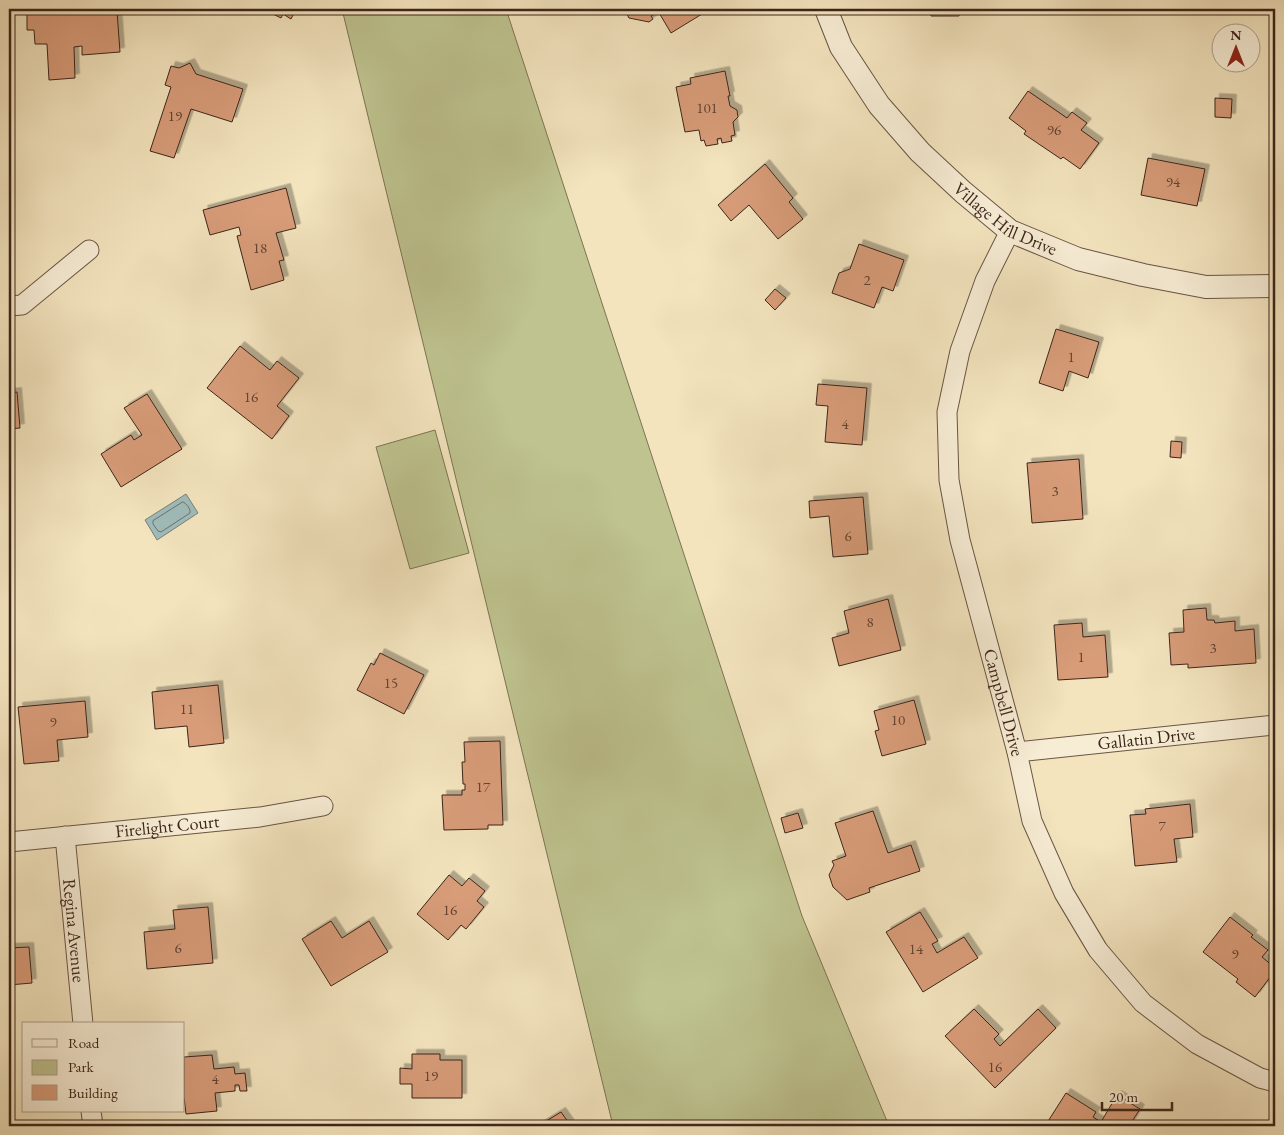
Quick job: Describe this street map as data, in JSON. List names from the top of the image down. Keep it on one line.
{"streets":{"street":["Village Hill Drive","Campbell Drive","Gallatin Drive","Firelight Court","Regina Avenue"]},"crossings":[["Village Hill Drive","Campbell Drive"],["Campbell Drive","Gallatin Drive"],["Firelight Court","Regina Avenue"]],"house_numbers":["101","19","96","94","18","2","1","16","4","3","6","8","3","1","15","11","10","9","17","7","16","6","14","9","16","19","4"],"legend":["Road","Park","Building"],"scale_bar":"20 m","north":"top"}
